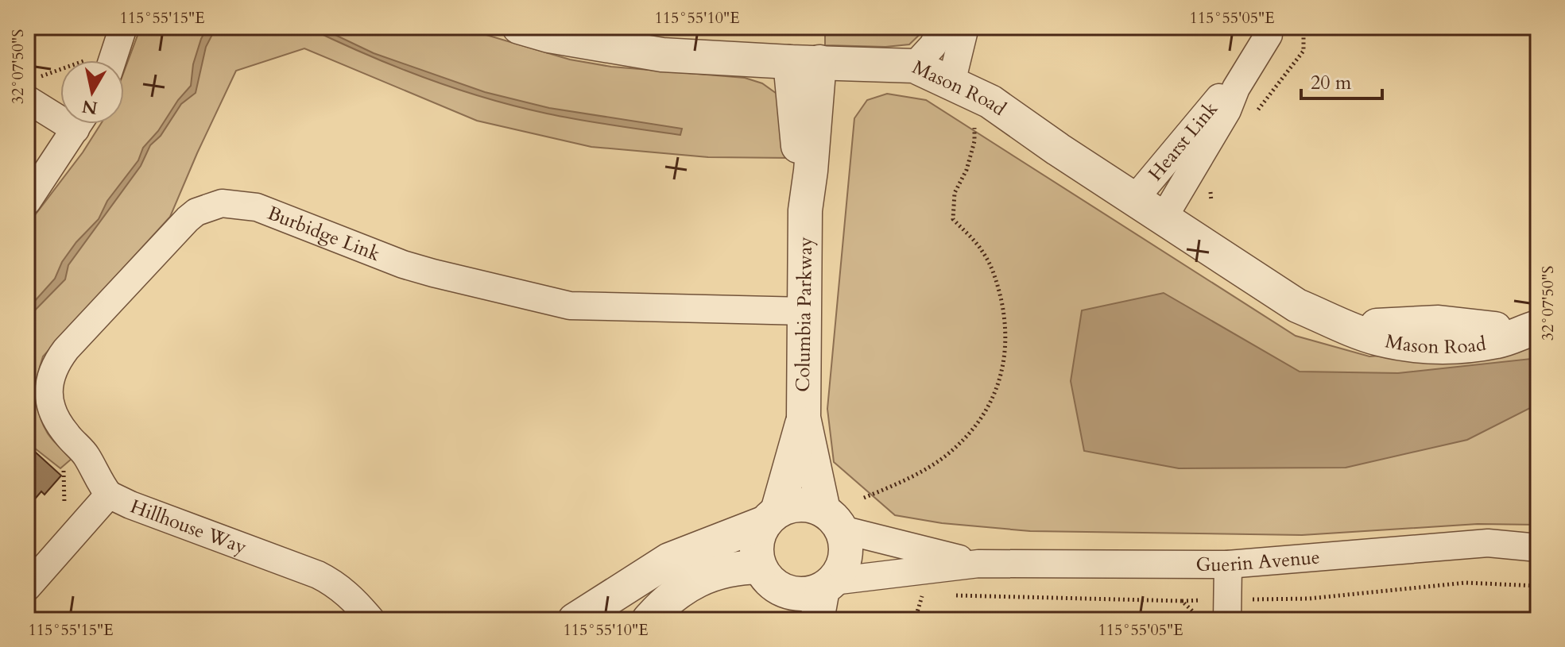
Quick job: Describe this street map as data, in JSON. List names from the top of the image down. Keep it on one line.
{"streets":{"street":["Mason Road","Hearst Link","Burbidge Link","Columbia Parkway","Hillhouse Way","Guerin Avenue"]},"crossings":[["Mason Road","Hearst Link"],["Mason Road","Columbia Parkway"],["Burbidge Link","Columbia Parkway"],["Burbidge Link","Hillhouse Way"],["Columbia Parkway","Guerin Avenue"]],"scale_bar":"20 m","north":"bottom","coordinates":["115°55'15\"E","115°55'10\"E","115°55'05\"E","32°07'50\"S"]}
